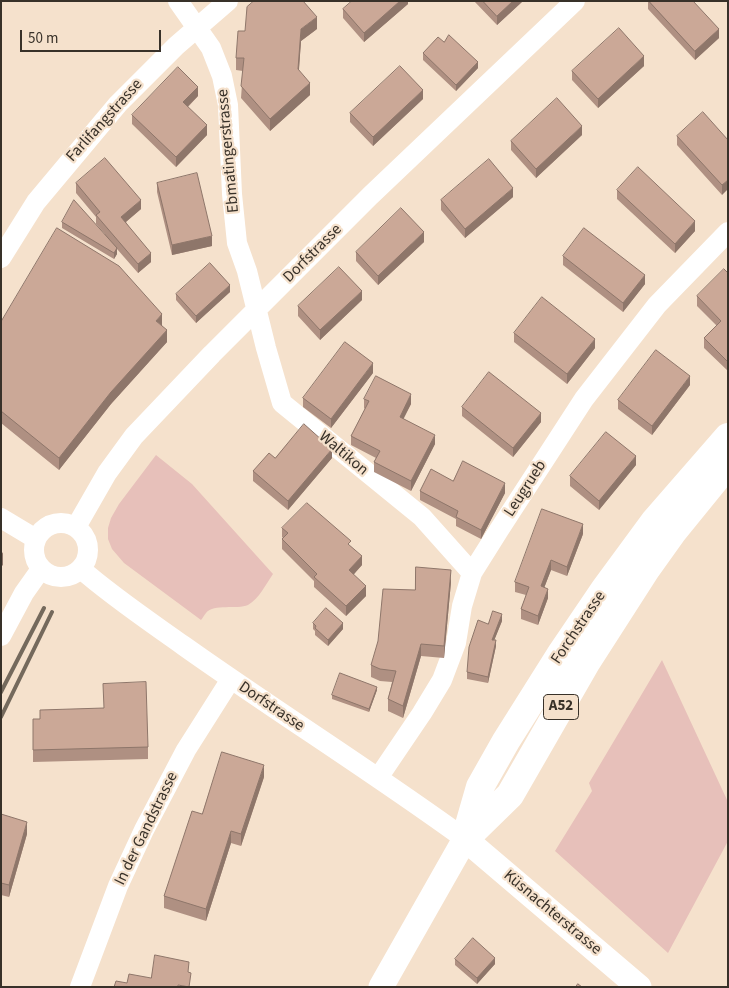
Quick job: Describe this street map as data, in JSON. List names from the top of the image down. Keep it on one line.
{"streets":{"highway":["Forchstrasse","A52"],"main road":["Küsnachterstrasse"],"street":["Farlifangstrasse","Ebmatingerstrasse","Dorfstrasse","Waltikon","Leugrueb","In der Gandstrasse"]},"crossings":[["Farlifangstrasse","Ebmatingerstrasse"],["Ebmatingerstrasse","Dorfstrasse"],["Ebmatingerstrasse","Waltikon"],["Dorfstrasse","Waltikon"],["Dorfstrasse","Leugrueb"],["Dorfstrasse","Forchstrasse"],["Dorfstrasse","In der Gandstrasse"],["Dorfstrasse","Küsnachterstrasse"],["Waltikon","Leugrueb"],["Forchstrasse","Küsnachterstrasse"]],"scale_bar":"50 m"}
